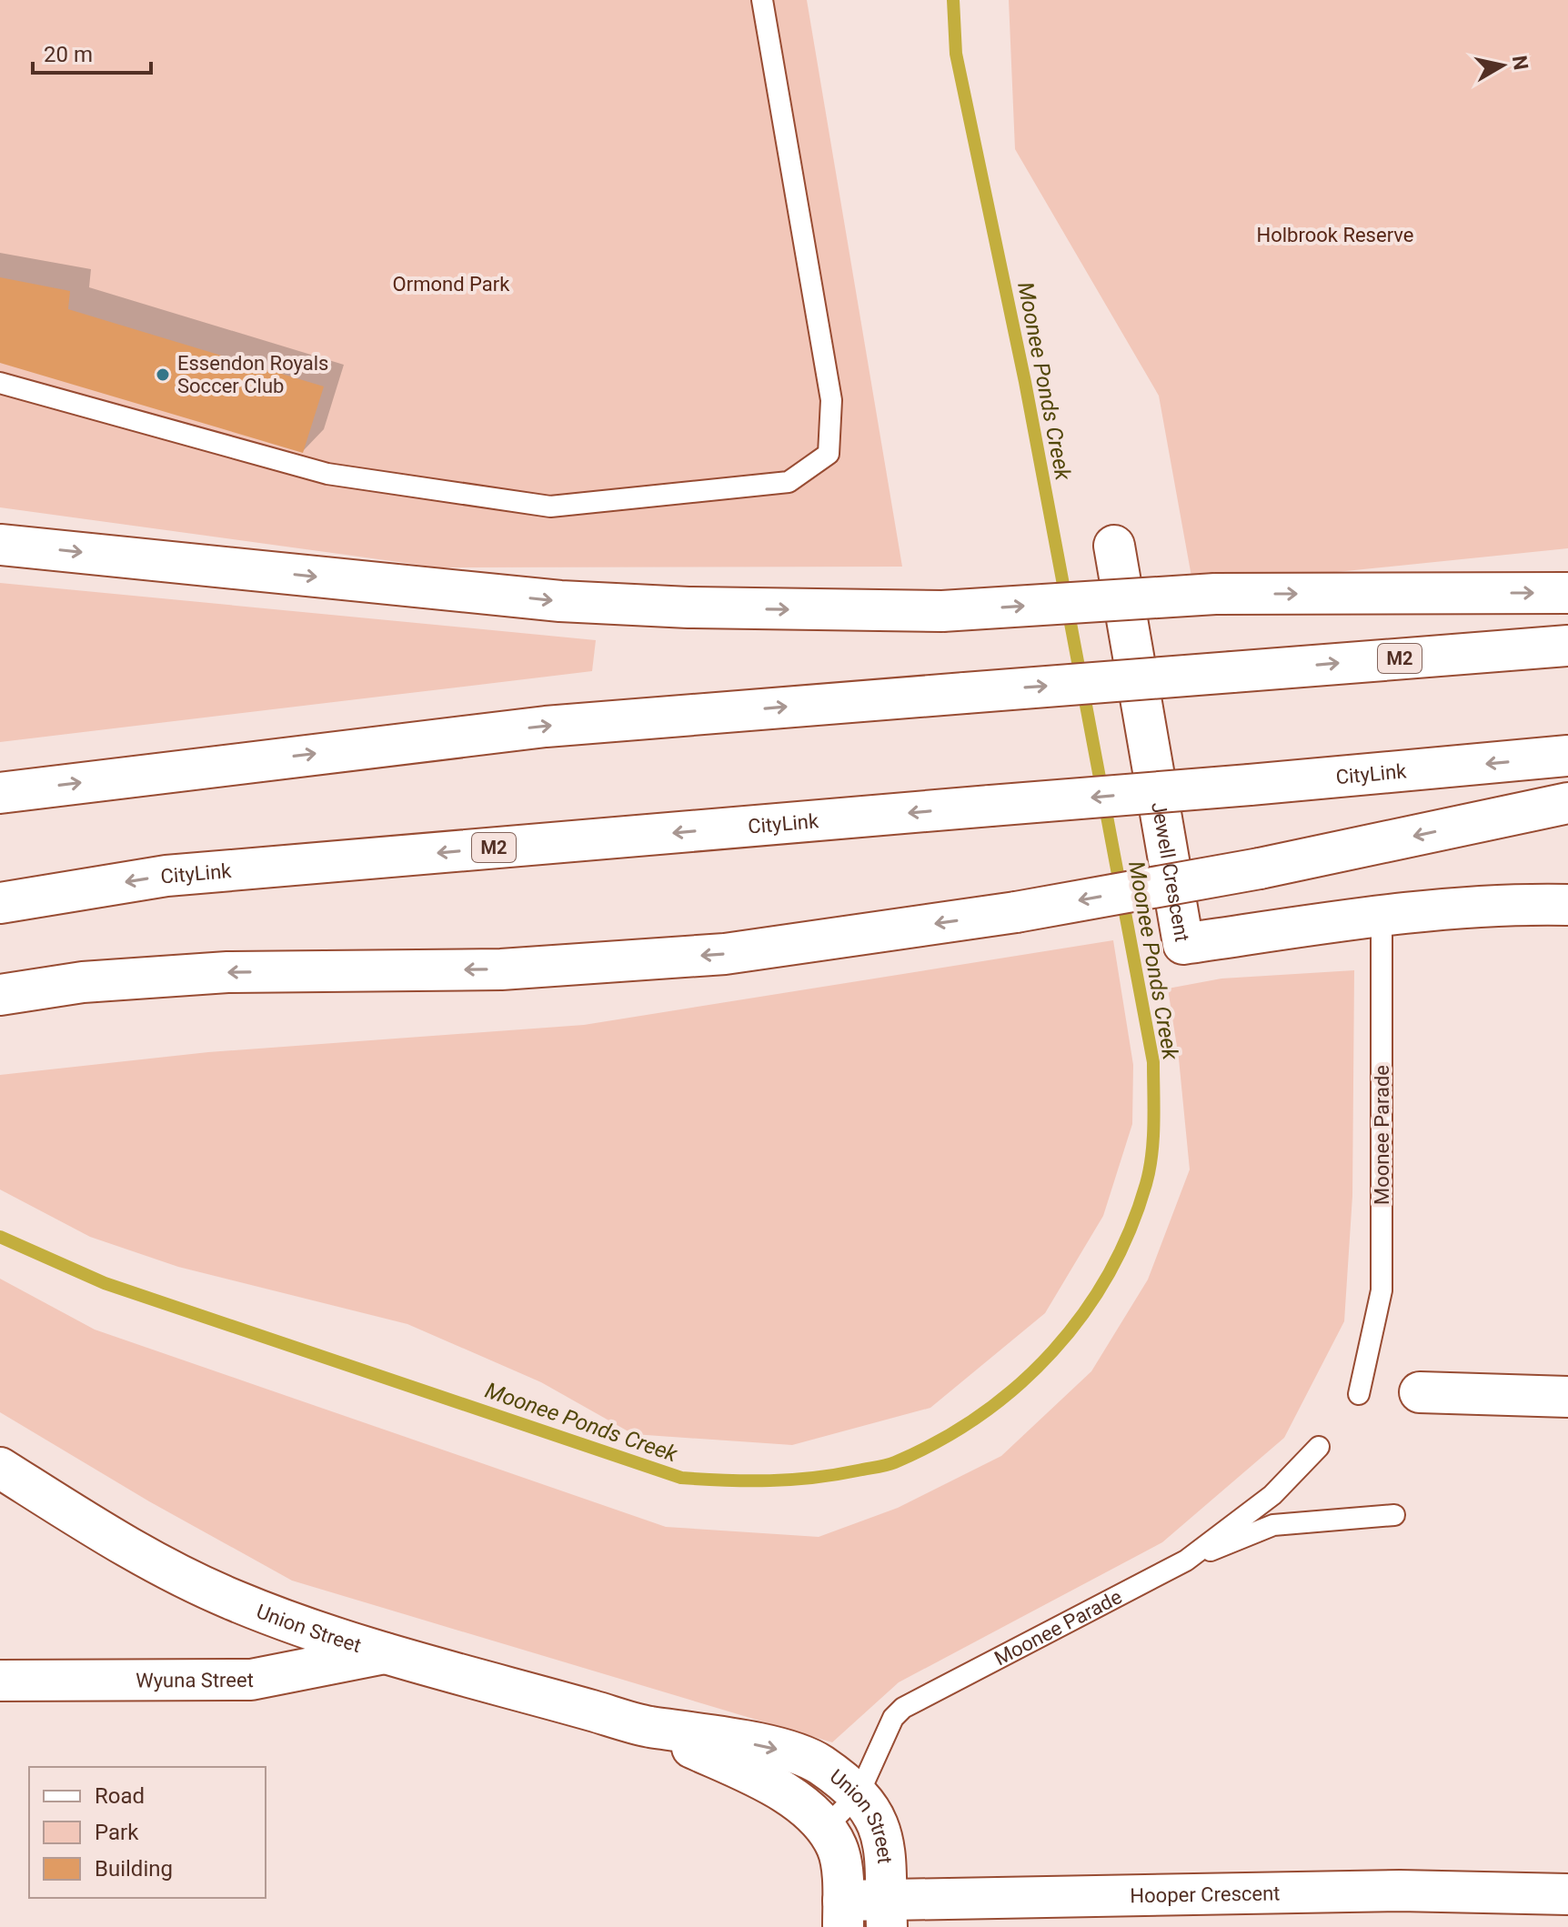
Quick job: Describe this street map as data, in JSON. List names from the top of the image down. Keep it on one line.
{"streets":{"main road":["M2","CityLink","Jewell Crescent","Union Street","Wyuna Street","Hooper Crescent"],"lane":["Moonee Parade"]},"crossings":[["Jewell Crescent","Moonee Parade"],["Moonee Parade","Union Street"],["Union Street","Wyuna Street"],["Union Street","Hooper Crescent"]],"water":["Moonee Ponds Creek"],"parks":["Holbrook Reserve","Ormond Park"],"places":["Essendon Royals Soccer Club"],"legend":["Road","Park","Building"],"scale_bar":"20 m","north":"right"}
